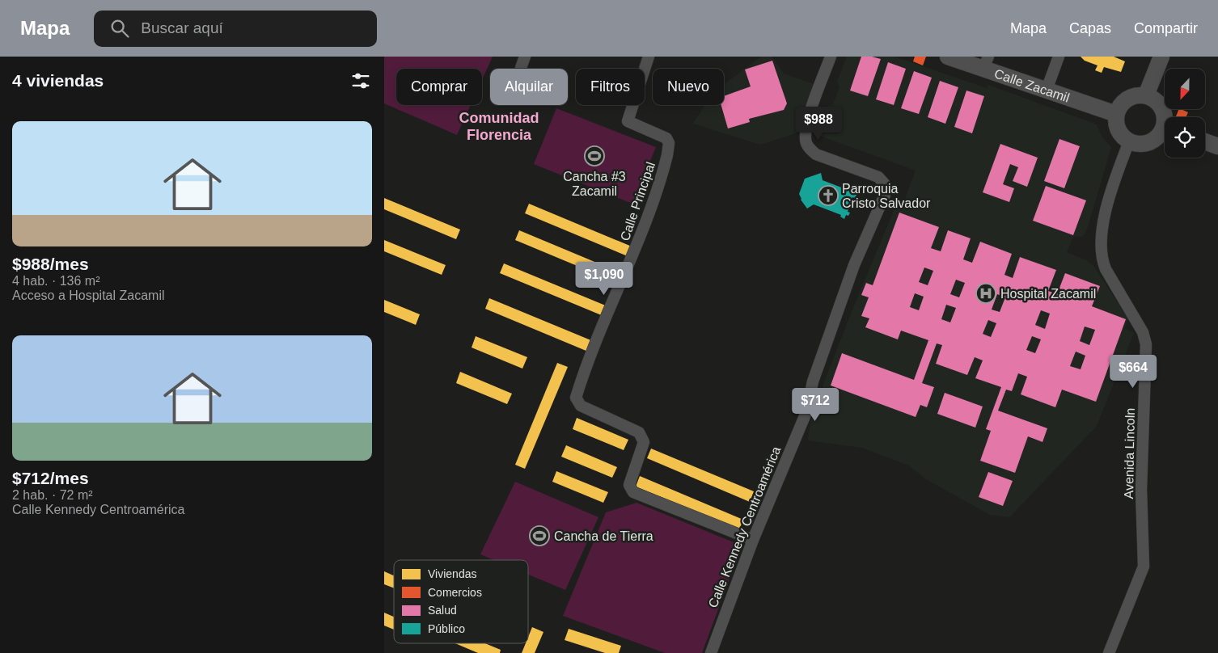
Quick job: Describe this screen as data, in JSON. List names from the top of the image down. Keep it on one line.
{"streets":{"street":["Calle Zacamil","Calle Principal","Avenida Lincoln","Calle Kennedy Centroamérica"]},"crossings":[["Calle Principal","Calle Kennedy Centroamérica"]],"districts":["Comunidad Florencia"],"places":{"sports":["Cancha #3 Zacamil","Cancha de Tierra"],"church":["Parroquia Cristo Salvador"],"hospital":["Hospital Zacamil"]},"legend":["Viviendas","Comercios","Salud","Público"],"north":"bottom","page":{"header":"Mapa","search":"Buscar aquí","nav":["Mapa","Capas","Compartir"],"heading":"4 viviendas","chip":["Comprar","Alquilar","Filtros","Nuevo"],"list":[{"name":"$988/mes","note":"4 hab. · 136 m² · Acceso a Hospital Zacamil"},{"name":"$712/mes","note":"2 hab. · 72 m² · Calle Kennedy Centroamérica"}],"price":["$988","$1,090","$664","$712"]}}
